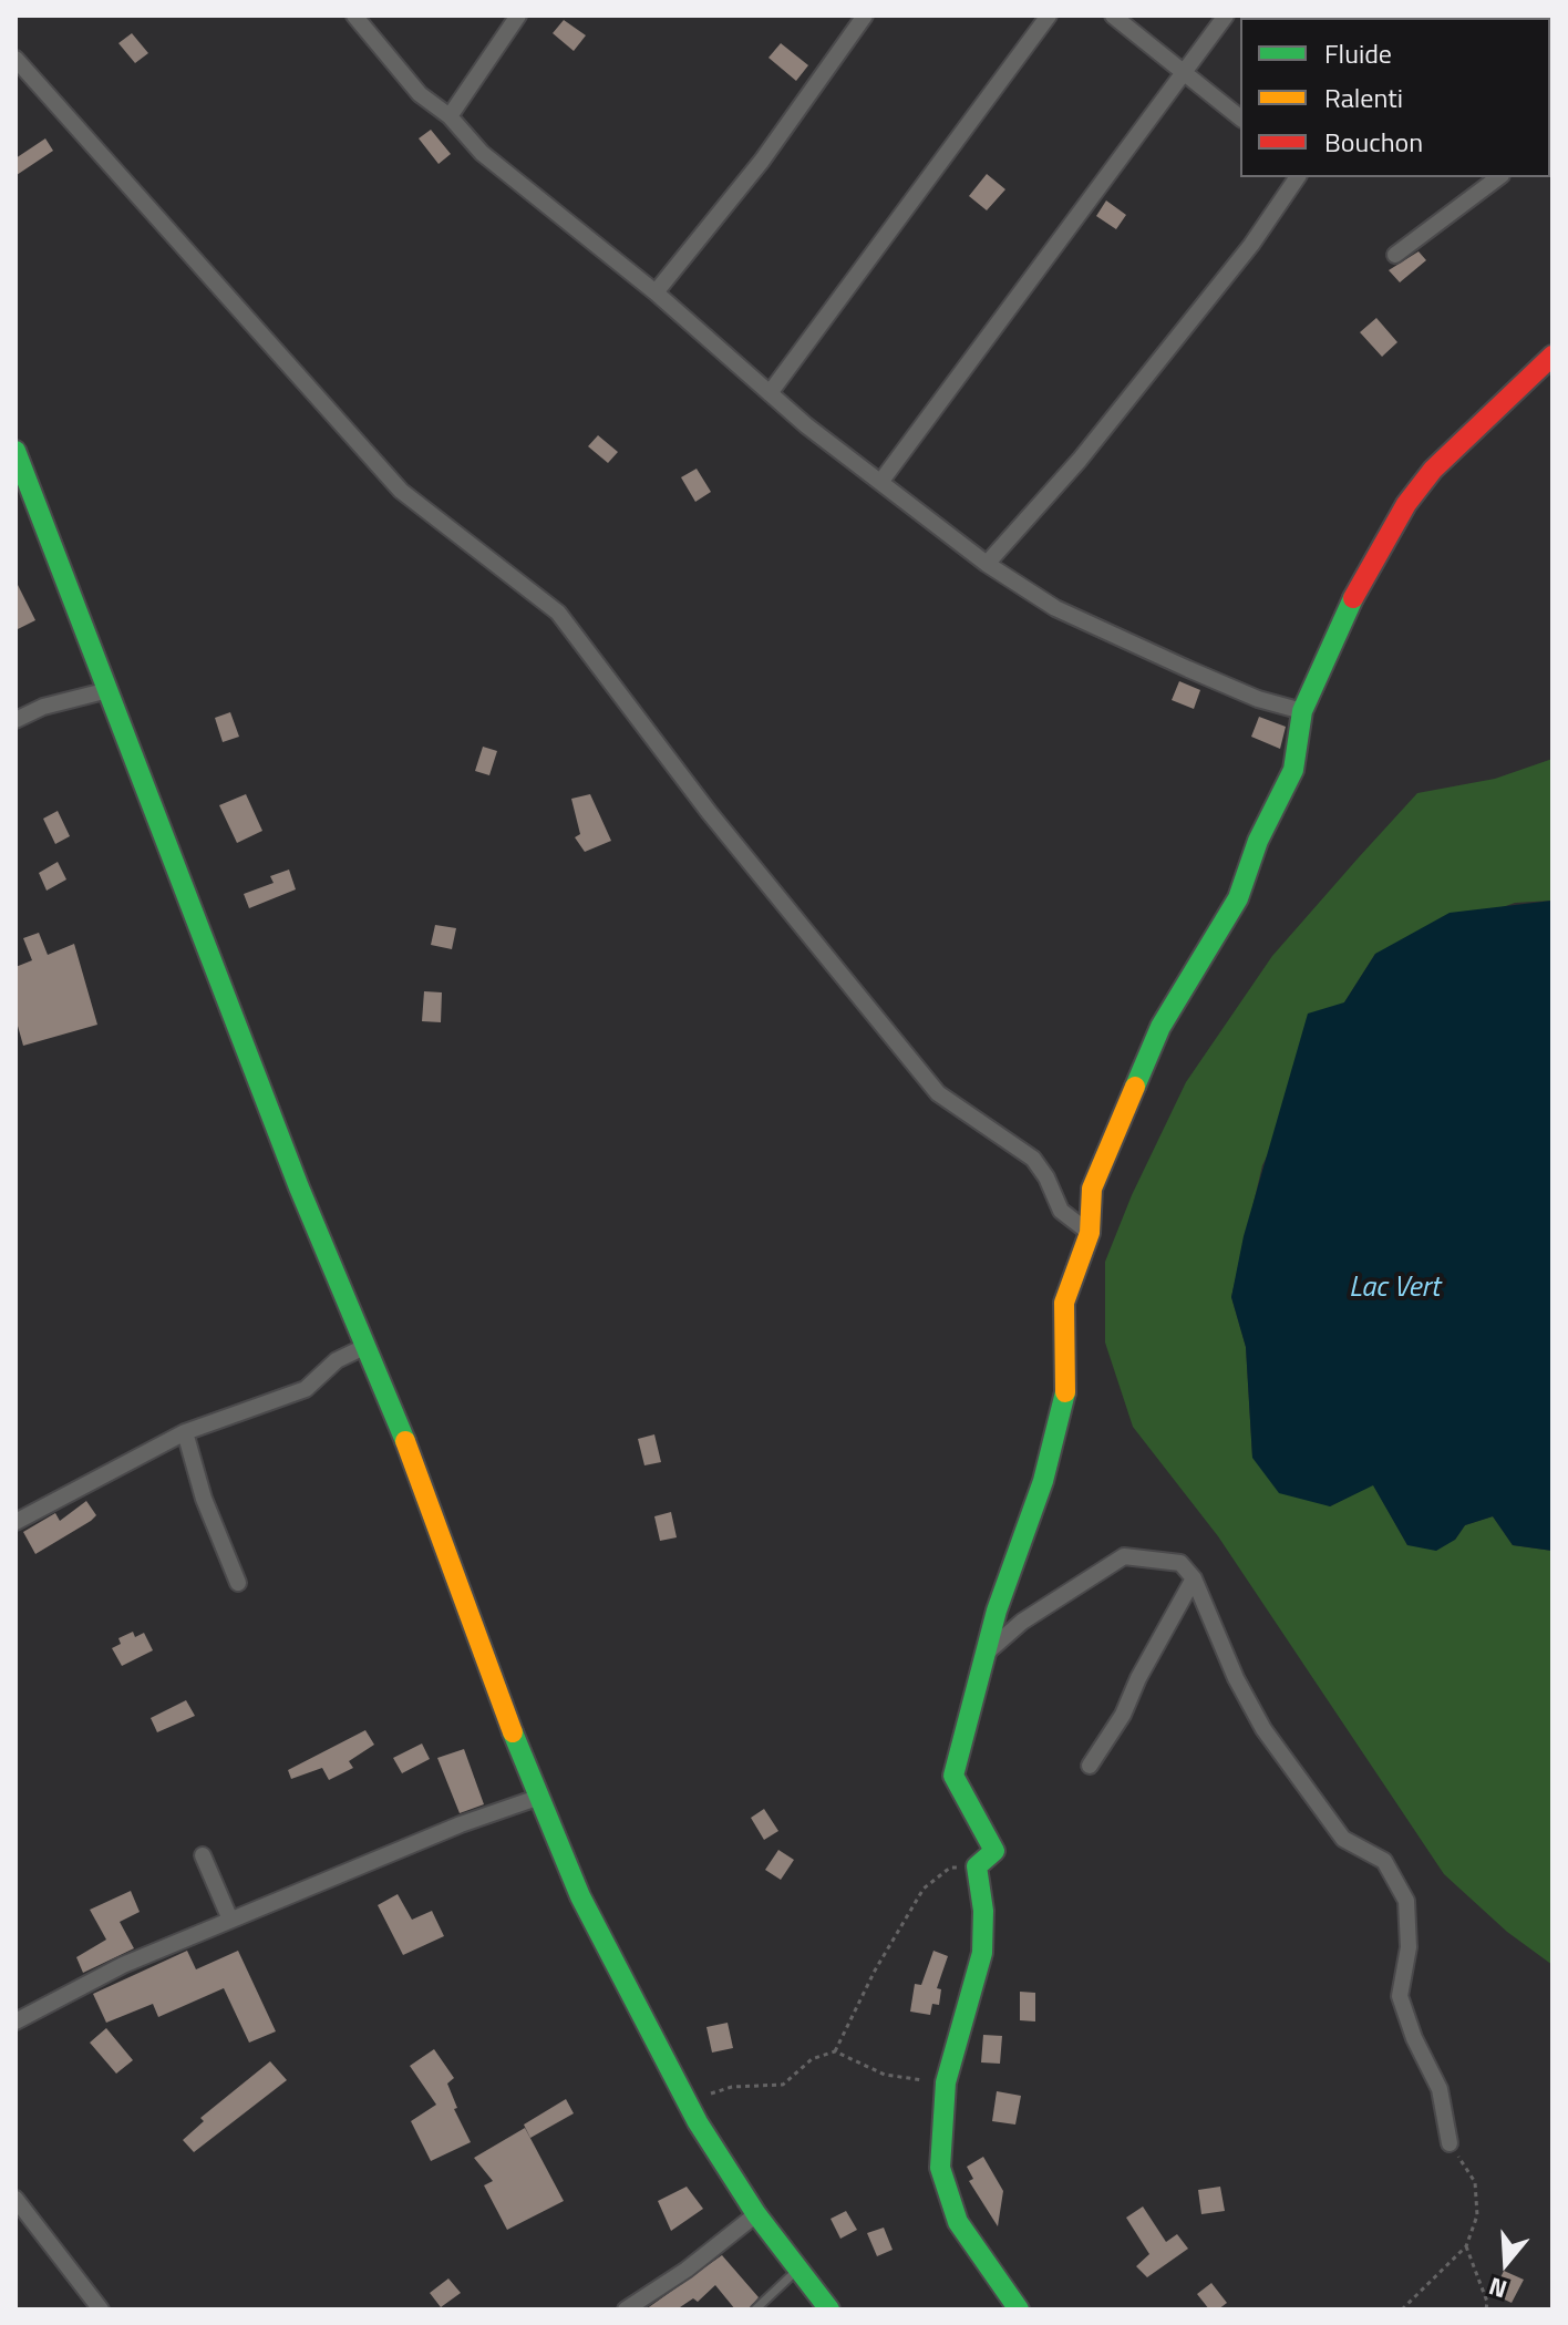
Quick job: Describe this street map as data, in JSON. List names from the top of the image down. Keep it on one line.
{"water":["Lac Vert"],"legend":["Fluide","Ralenti","Bouchon"],"north":"bottom"}
